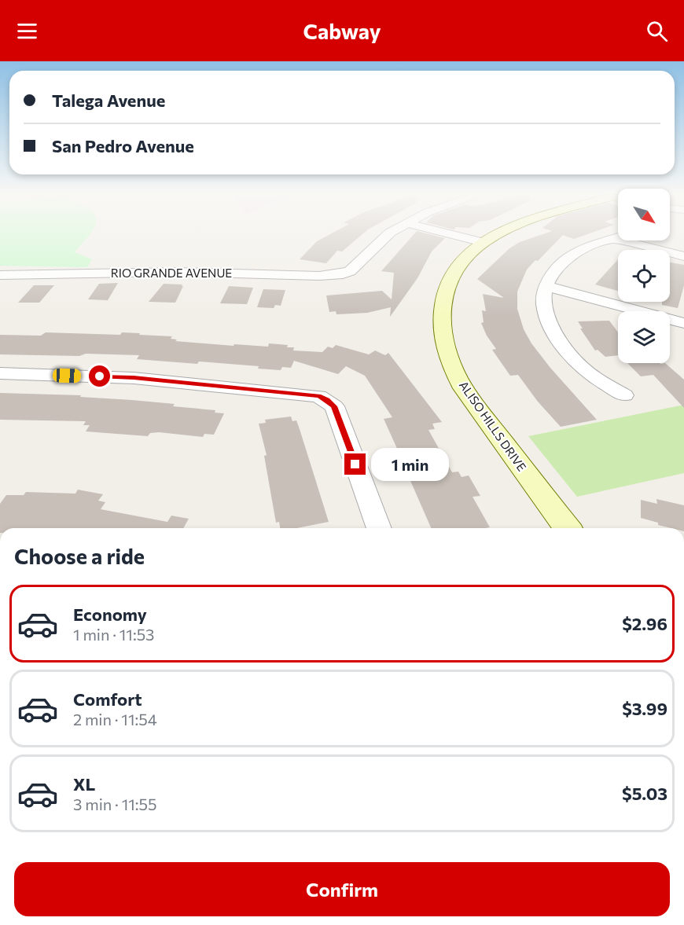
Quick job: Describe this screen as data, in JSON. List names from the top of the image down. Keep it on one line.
{"streets":{"street":["RIO GRANDE AVENUE","ALISO HILLS DRIVE"]},"north":"bottom right","page":{"header":"Cabway","banner":["Talega Avenue","San Pedro Avenue"],"bubble":"1 min","heading":"Choose a ride","list":[{"name":"Economy","note":"1 min · 11:53","value":"$2.96"},{"name":"Comfort","note":"2 min · 11:54","value":"$3.99"},{"name":"XL","note":"3 min · 11:55","value":"$5.03"}],"buttons":"Confirm"}}
